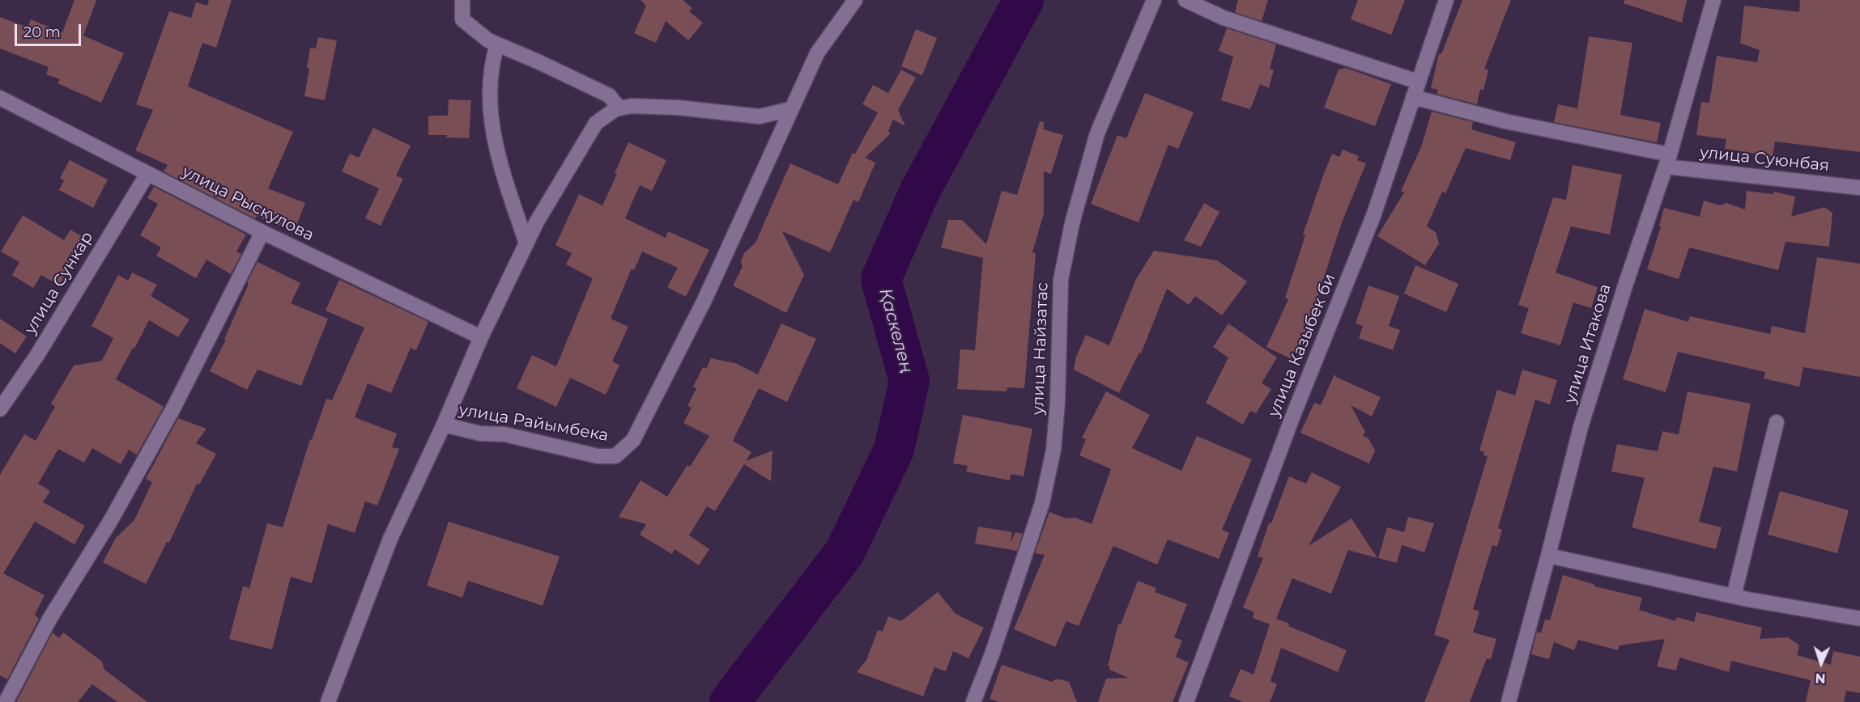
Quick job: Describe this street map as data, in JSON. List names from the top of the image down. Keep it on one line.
{"streets":{"street":["улица Суюнбая","улица Рыскулова","улица Сункар","улица Итакова","улица Казыбек би","улица Найзатас","улица Райымбека"]},"crossings":[["улица Суюнбая","улица Итакова"],["улица Суюнбая","улица Казыбек би"],["улица Рыскулова","улица Сункар"]],"water":["Қаскелең"],"scale_bar":"20 m","north":"bottom"}
